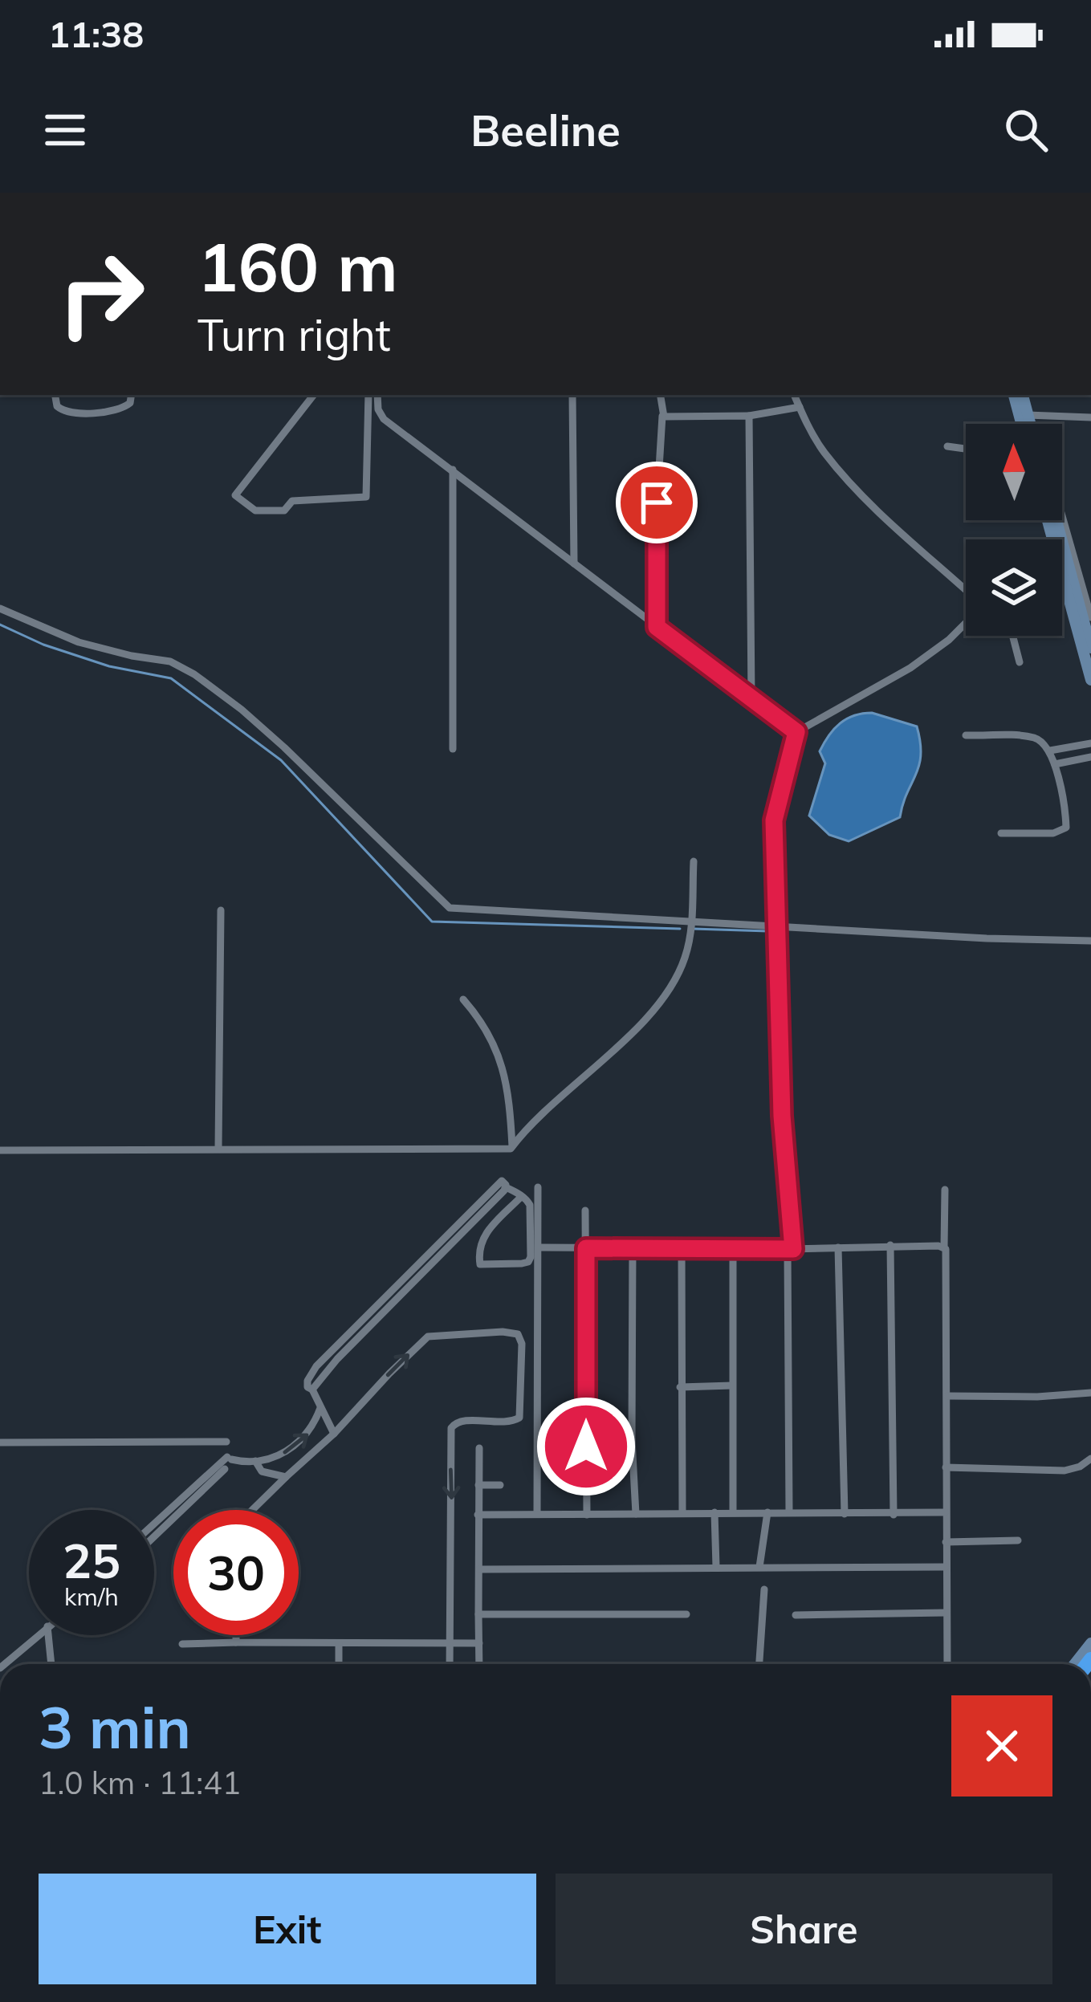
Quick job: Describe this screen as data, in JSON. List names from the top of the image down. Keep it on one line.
{"north":"top","page":{"status":"11:38","header":"Beeline","turn":["160 m","Turn right"],"speed":"25 km/h","limit":"30","heading":["3 min","1.0 km · 11:41"],"buttons":["Exit","Share"]}}
